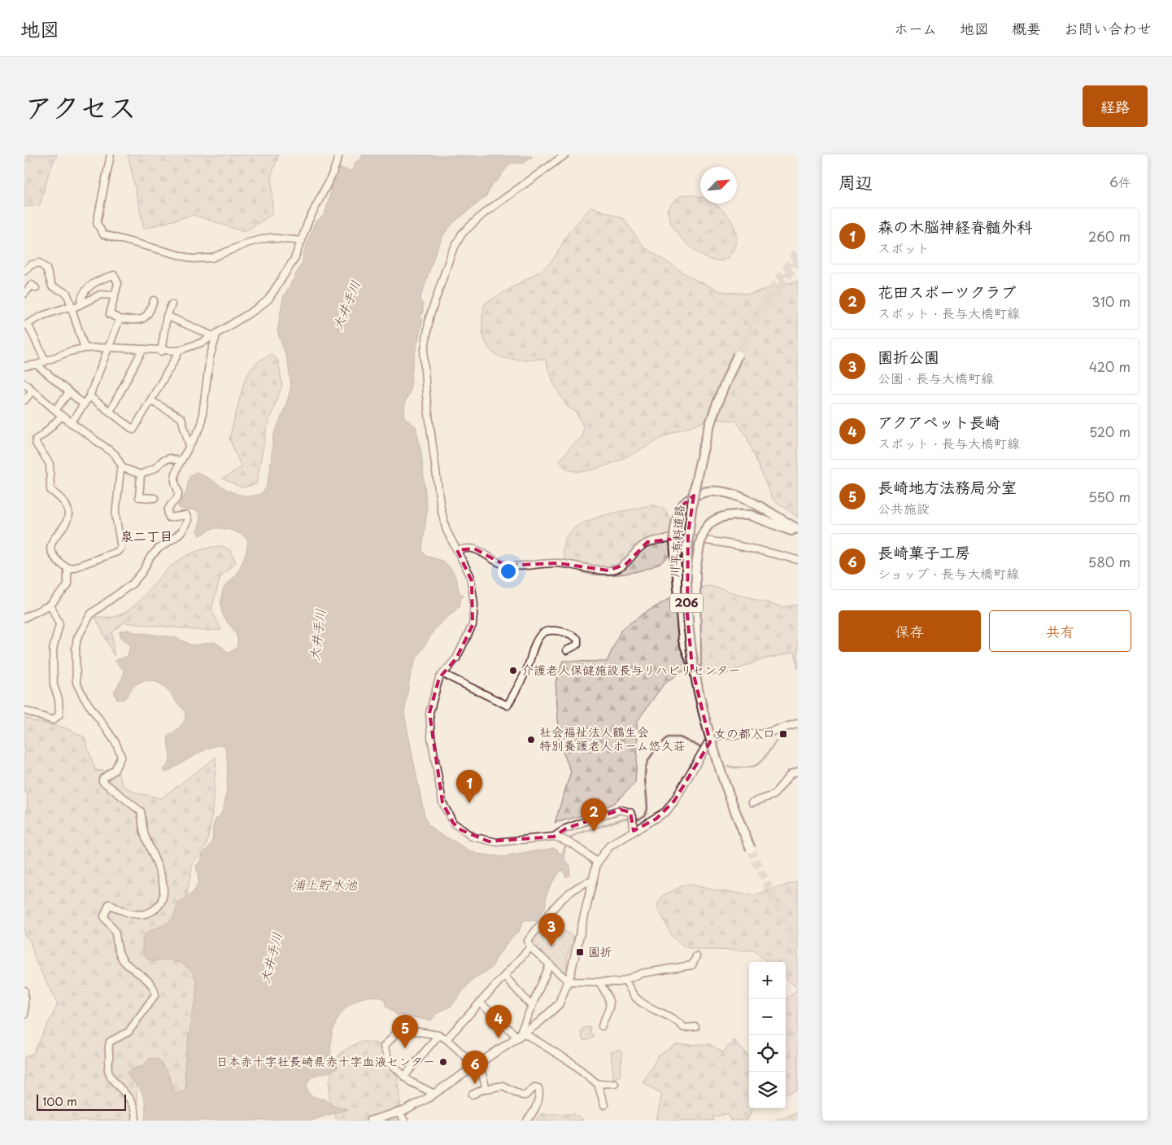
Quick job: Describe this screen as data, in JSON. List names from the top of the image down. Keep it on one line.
{"streets":{"highway":["川平有料道路","206"]},"districts":["泉二丁目"],"water":["大井手川","浦上貯水池"],"places":{"other":["介護老人保健施設長与リハビリセンター","社会福祉法人鶴生会 特別養護老人ホーム悠久荘","日本赤十字社長崎県赤十字血液センター"],"transit":["女の都入口","園折"]},"scale_bar":"100 m","north":"top right","page":{"header":"地図","nav":["ホーム","地図","概要","お問い合わせ"],"title":"アクセス","buttons":["経路",["保存","共有"]],"heading":["周辺","6件"],"list":[{"mark":"1","name":"森の木脳神経脊髄外科","note":"スポット","value":"260 m"},{"mark":"2","name":"花田スポーツクラブ","note":"スポット · 長与大橋町線","value":"310 m"},{"mark":"3","name":"園折公園","note":"公園 · 長与大橋町線","value":"420 m"},{"mark":"4","name":"アクアペット長崎","note":"スポット · 長与大橋町線","value":"520 m"},{"mark":"5","name":"長崎地方法務局分室","note":"公共施設","value":"550 m"},{"mark":"6","name":"長崎菓子工房","note":"ショップ · 長与大橋町線","value":"580 m"}],"pins":["1","2","3","4","5","6"],"map_buttons":["+","−"],"scale":"100 m"}}
